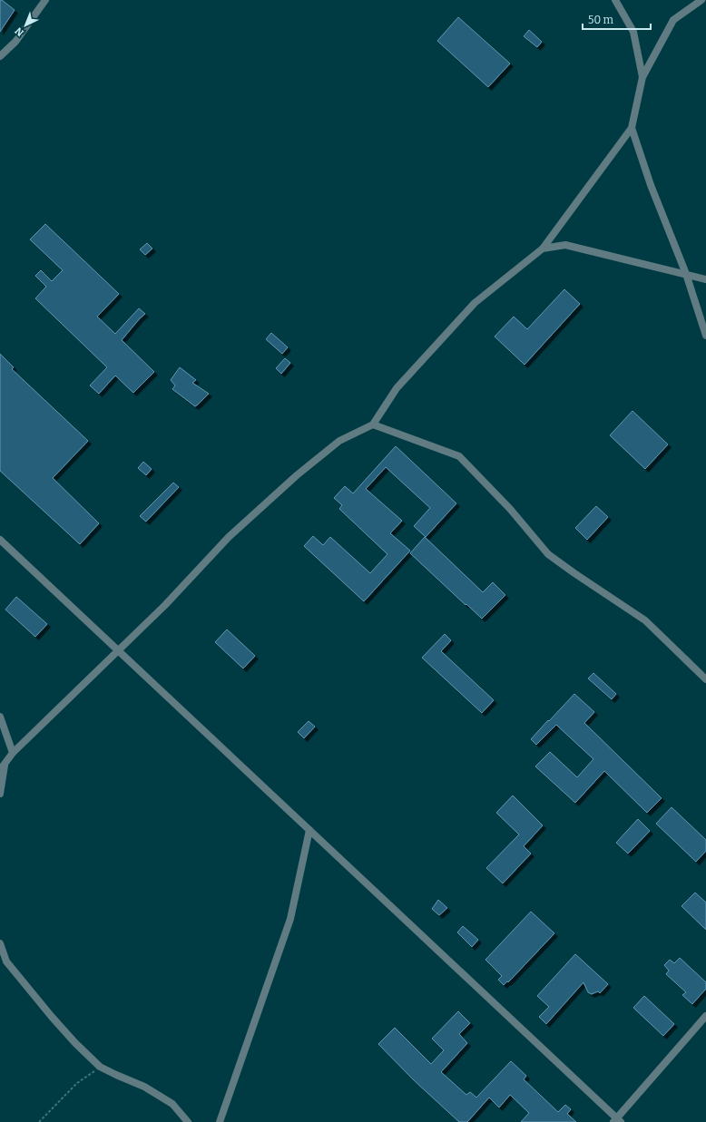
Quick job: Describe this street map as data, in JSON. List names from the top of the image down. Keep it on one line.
{"scale_bar":"50 m","north":"bottom left"}
